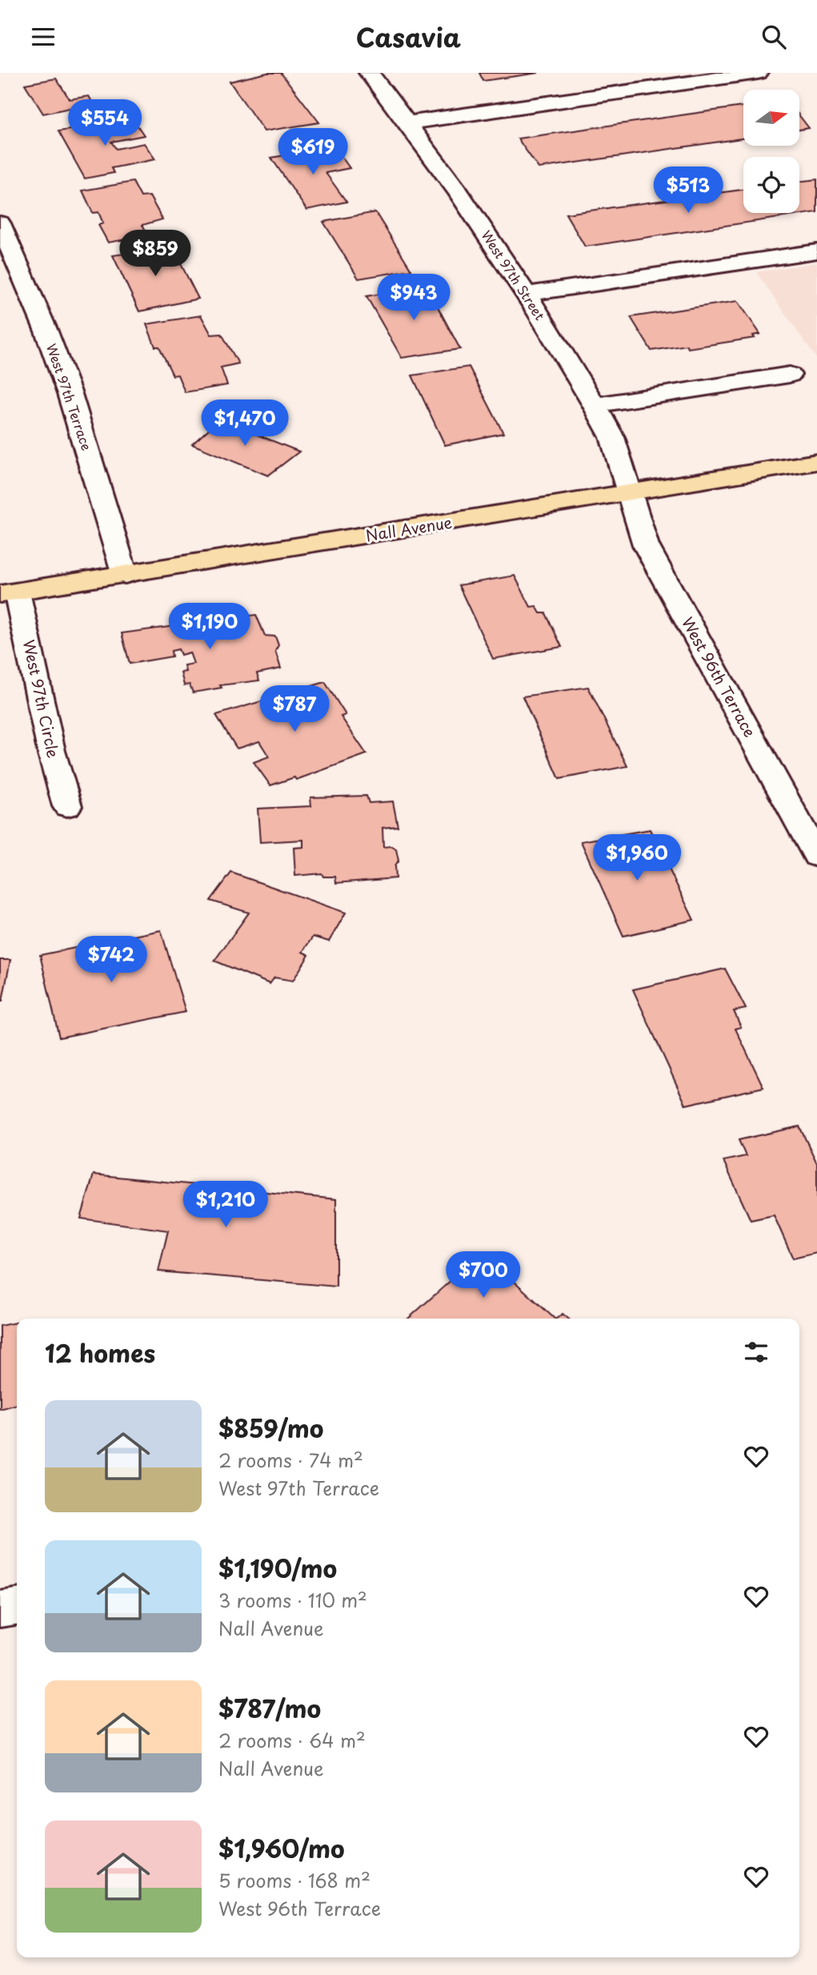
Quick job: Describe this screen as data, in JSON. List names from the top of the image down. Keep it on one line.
{"streets":{"main road":["Nall Avenue"],"street":["West 97th Street","West 97th Terrace","West 96th Terrace","West 97th Circle"]},"crossings":[["West 97th Street","Nall Avenue"],["West 97th Street","West 96th Terrace"],["West 97th Terrace","Nall Avenue"],["Nall Avenue","West 96th Terrace"],["Nall Avenue","West 97th Circle"]],"north":"right","page":{"header":"Casavia","price":["$554","$619","$513","$859","$943","$1,470","$1,190","$787","$1,960","$742","$1,210","$700"],"heading":"12 homes","list":[{"name":"$859/mo","note":"2 rooms · 74 m² · West 97th Terrace"},{"name":"$1,190/mo","note":"3 rooms · 110 m² · Nall Avenue"},{"name":"$787/mo","note":"2 rooms · 64 m² · Nall Avenue"},{"name":"$1,960/mo","note":"5 rooms · 168 m² · West 96th Terrace"}]}}
